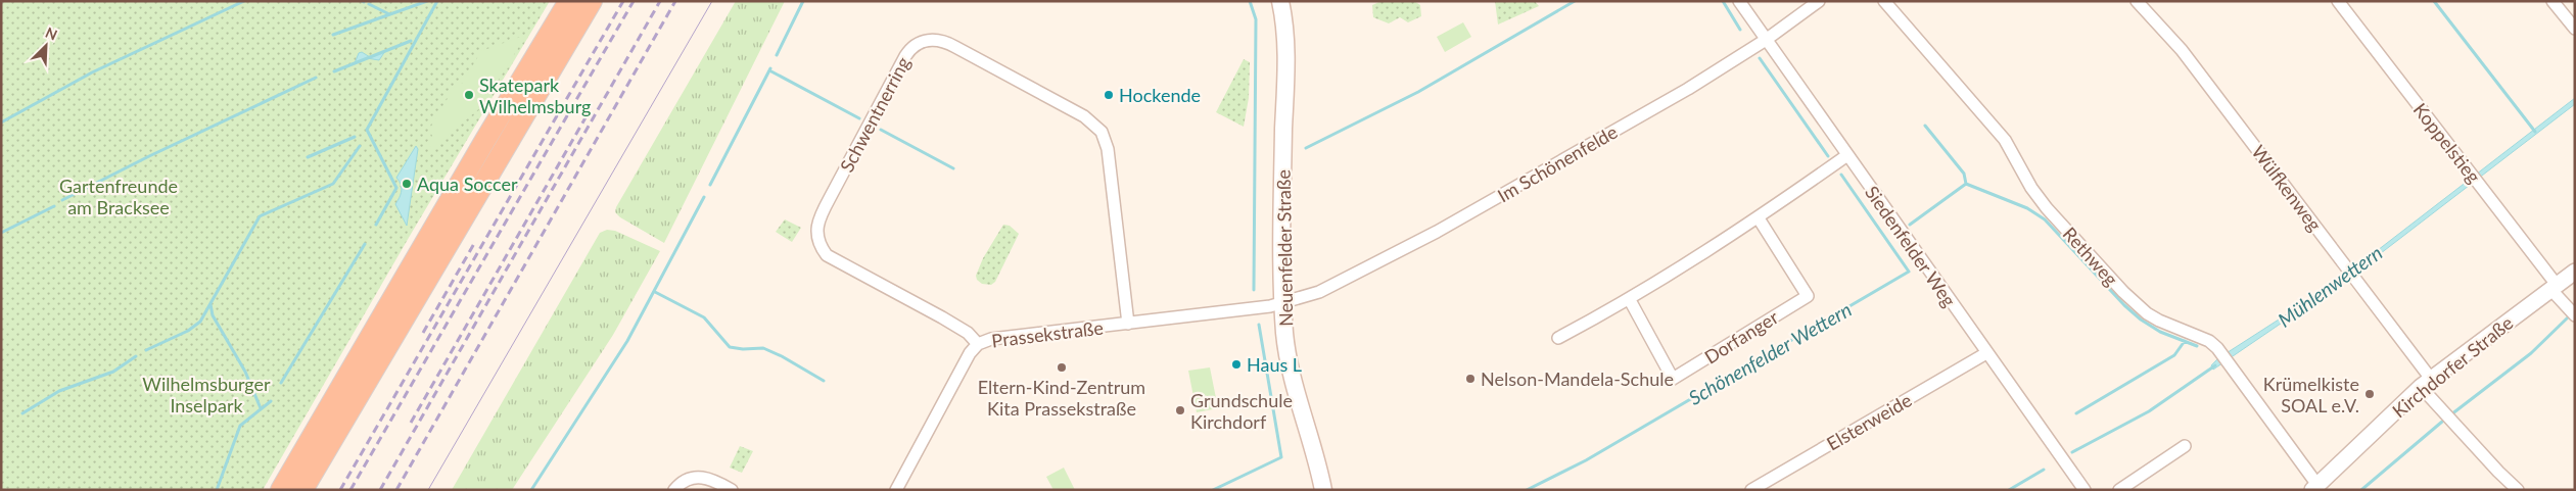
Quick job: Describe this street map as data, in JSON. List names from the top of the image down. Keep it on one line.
{"streets":{"main road":["Neuenfelder Straße"],"street":["Schwentnerring","Koppelstieg","Im Schönenfelde","Wülfkenweg","Siedenfelder Weg","Rethweg","Prassekstraße","Dorfanger","Kirchdorfer Straße","Elsterweide"]},"crossings":[["Schwentnerring","Prassekstraße"],["Koppelstieg","Kirchdorfer Straße"],["Im Schönenfelde","Siedenfelder Weg"],["Im Schönenfelde","Neuenfelder Straße"],["Im Schönenfelde","Prassekstraße"],["Wülfkenweg","Kirchdorfer Straße"],["Siedenfelder Weg","Elsterweide"],["Neuenfelder Straße","Prassekstraße"],["Rethweg","Kirchdorfer Straße"]],"water":["Mühlenwettern","Schönenfelder Wettern"],"parks":["Gartenfreunde am Bracksee","Wilhelmsburger Inselpark"],"places":["Skatepark Wilhelmsburg","Hockende","Aqua Soccer","Haus L","Eltern-Kind-Zentrum Kita Prassekstraße","Nelson-Mandela-Schule","Krümelkiste SOAL e.V.","Grundschule Kirchdorf"],"north":"top right"}
